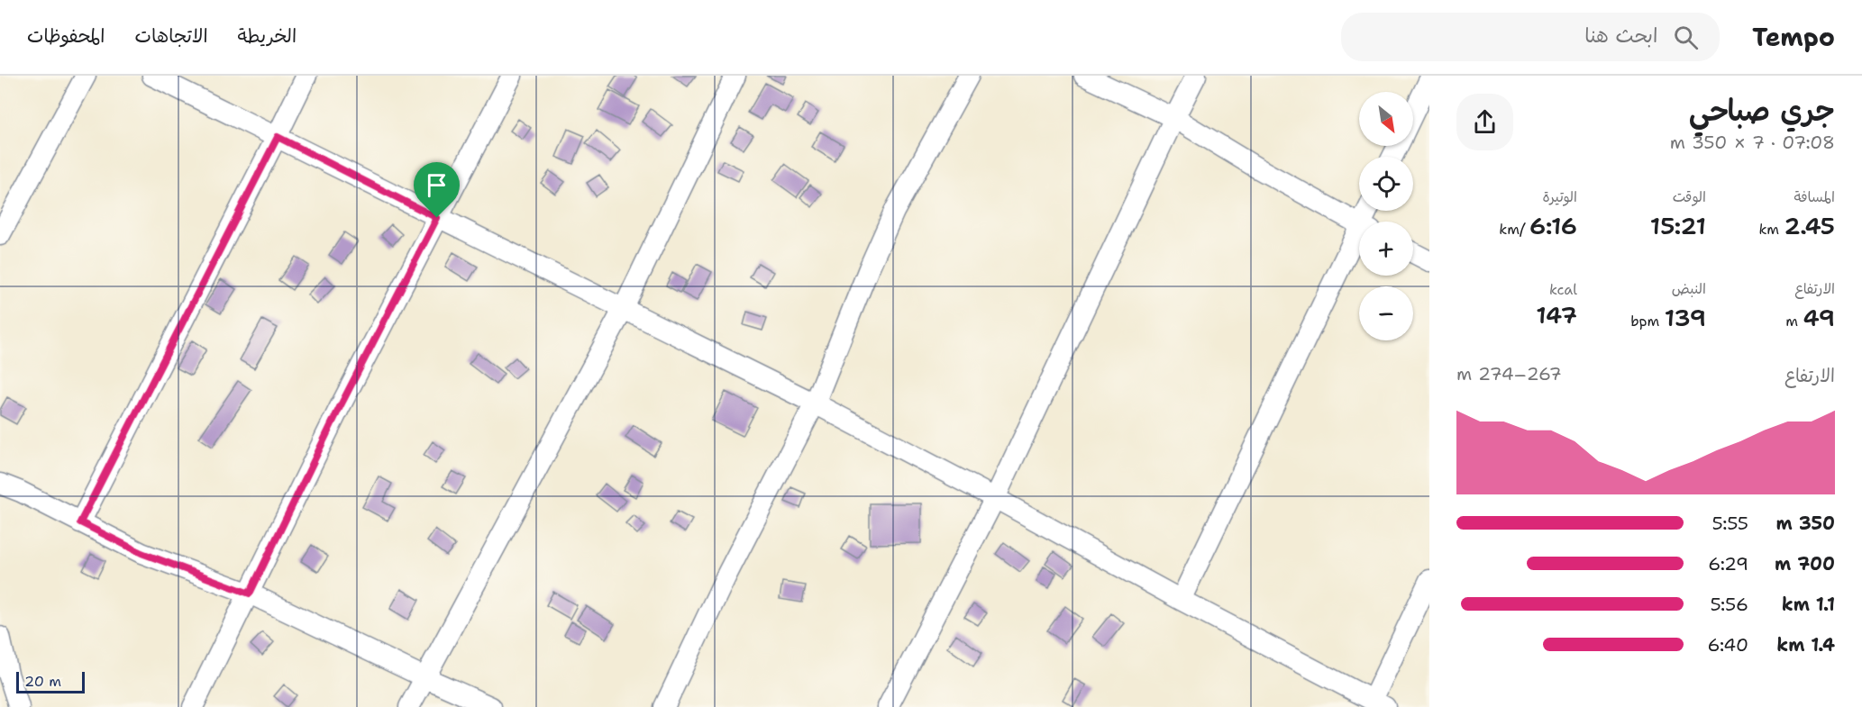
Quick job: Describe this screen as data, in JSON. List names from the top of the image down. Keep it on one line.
{"scale_bar":"20 m","north":"bottom right","page":{"header":"Tempo","search":"ابحث هنا","nav":["الخريطة","الاتجاهات","المحفوظات"],"heading":["جري صباحي","07:08 · 7 × 350 m"],"map_buttons":["+","−"],"stats":[["المسافة","2.45 km"],["الوقت","15:21"],["الوتيرة","6:16 /km"],["الارتفاع","49 m"],["النبض","139 bpm"],["kcal","147"]],"chart":["الارتفاع","267–274 m"],"list":[{"name":"350 m","note":"5:55"},{"name":"700 m","note":"6:29"},{"name":"1.1 km","note":"5:56"},{"name":"1.4 km","note":"6:40"}],"scale":"20 m"}}
